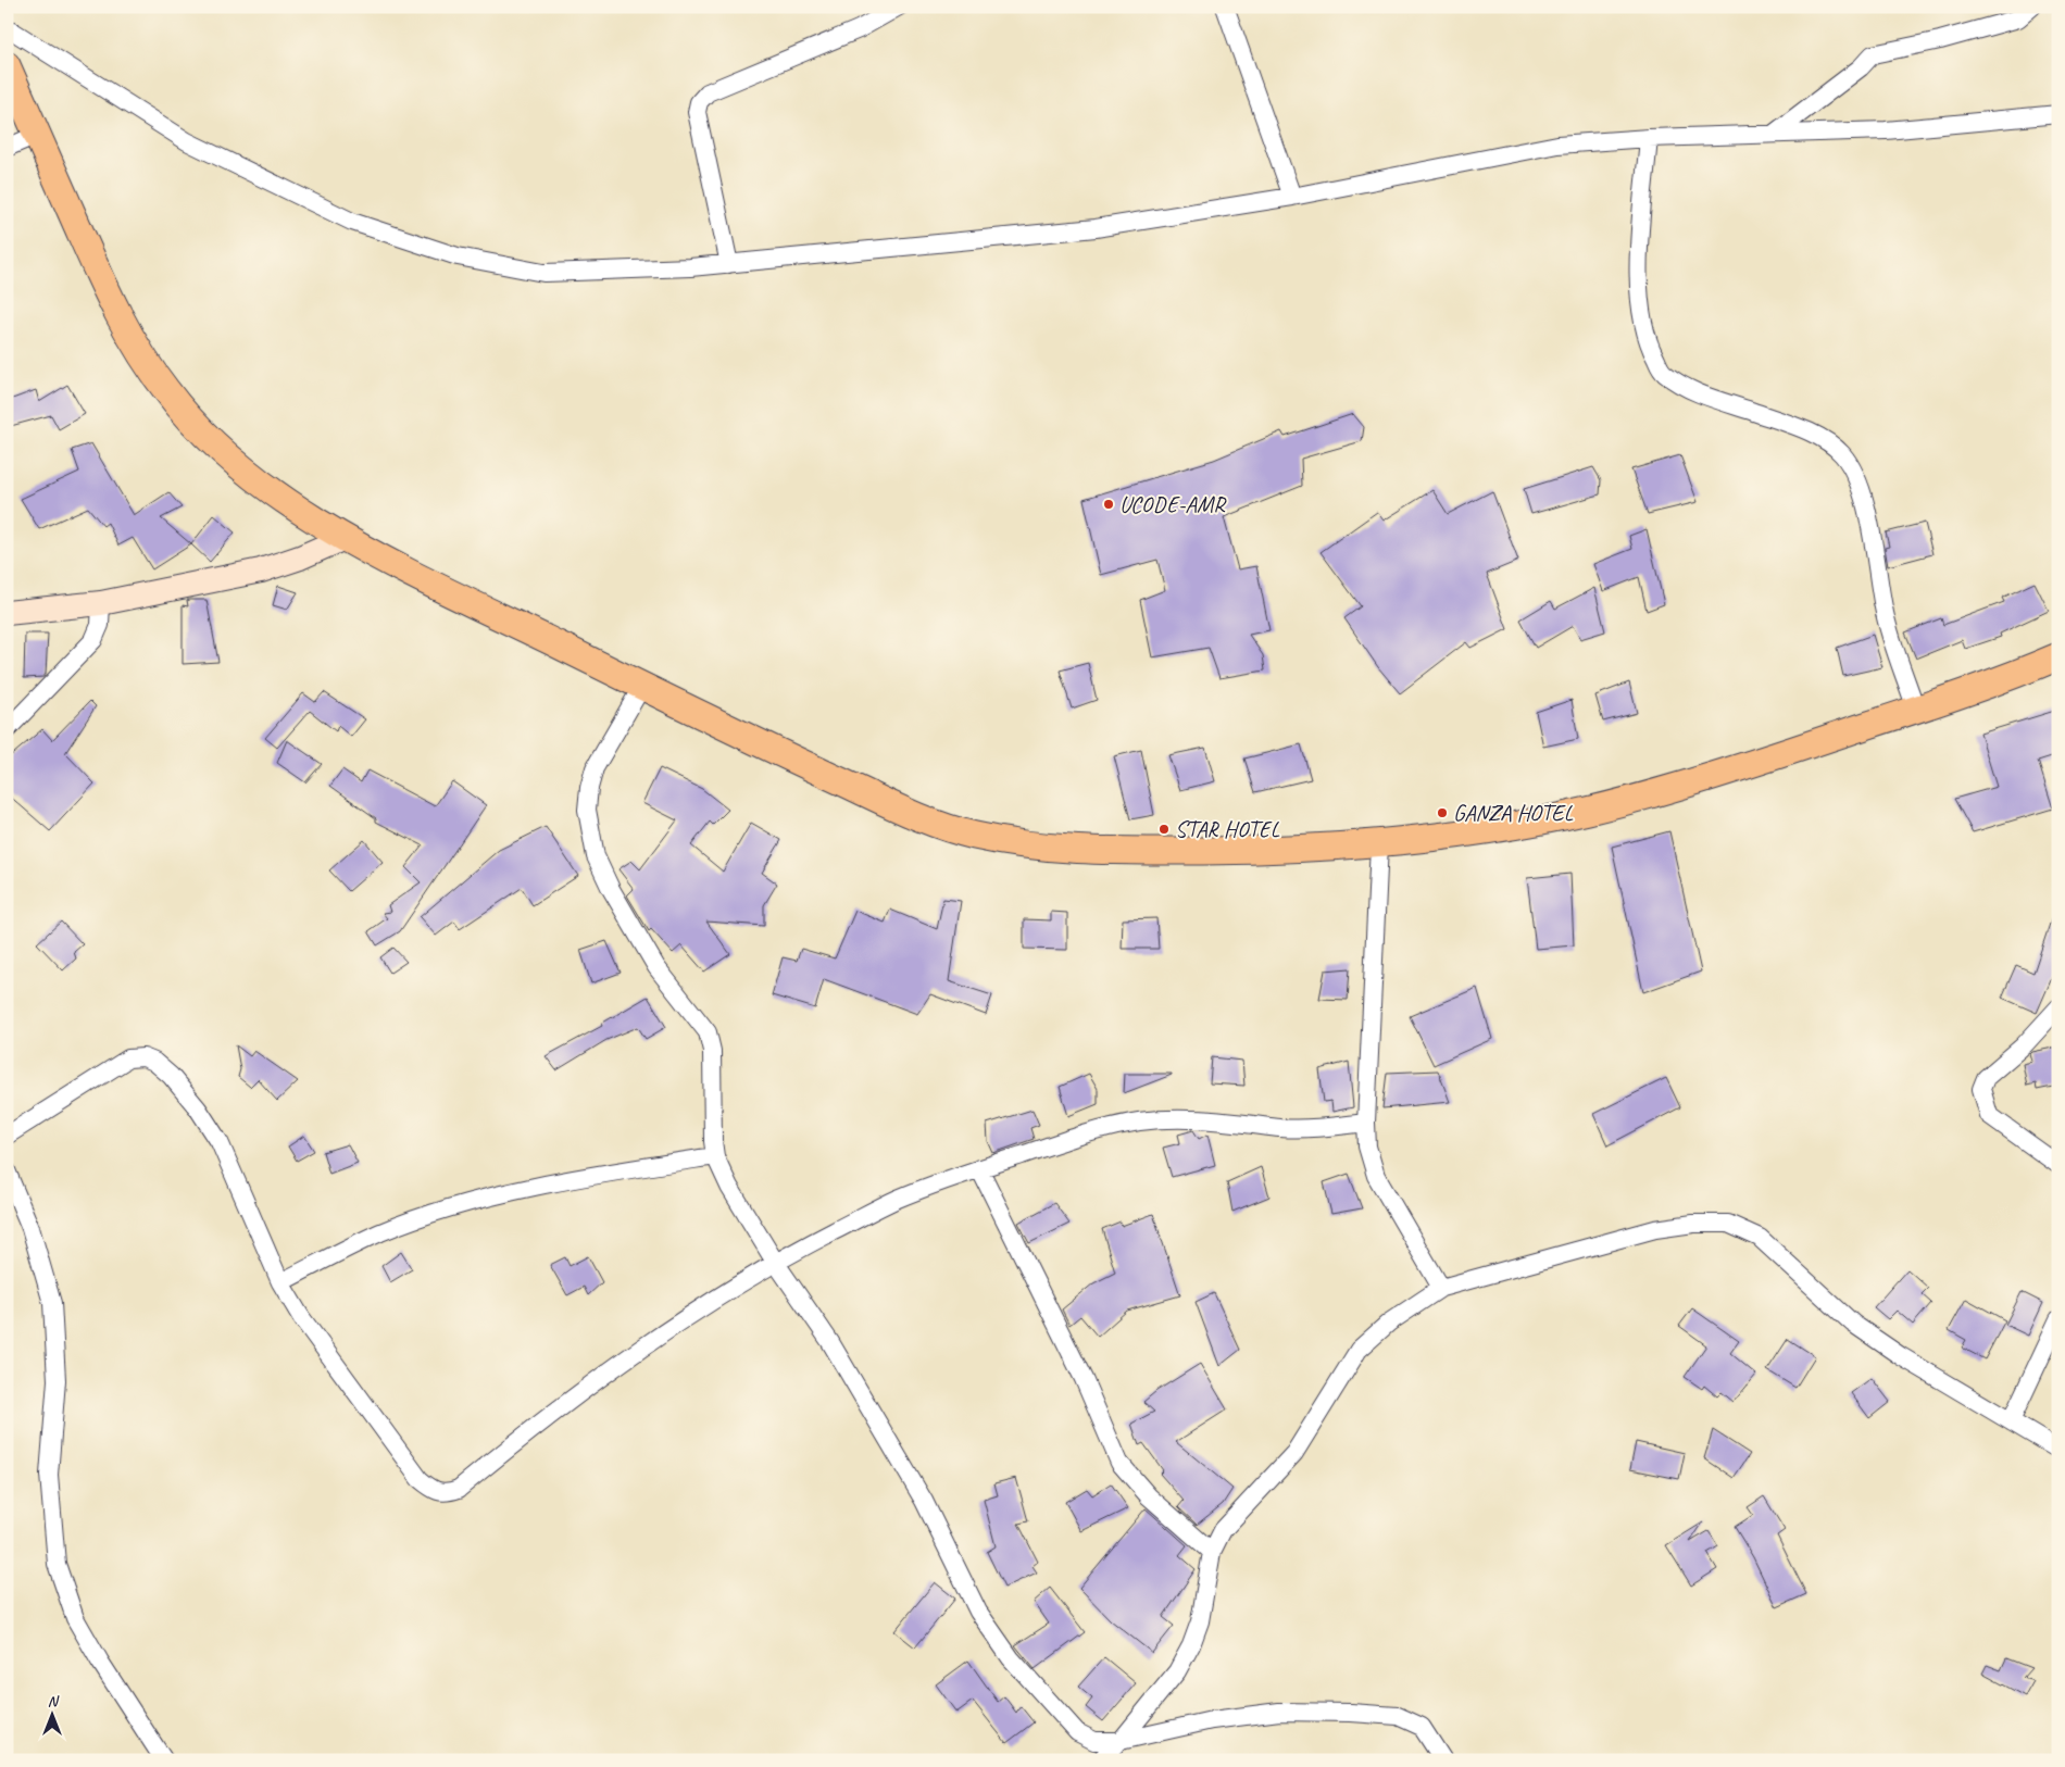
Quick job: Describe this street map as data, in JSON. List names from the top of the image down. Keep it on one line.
{"places":["UCODE-AMR","GANZA HOTEL","STAR HOTEL"],"north":"top"}
